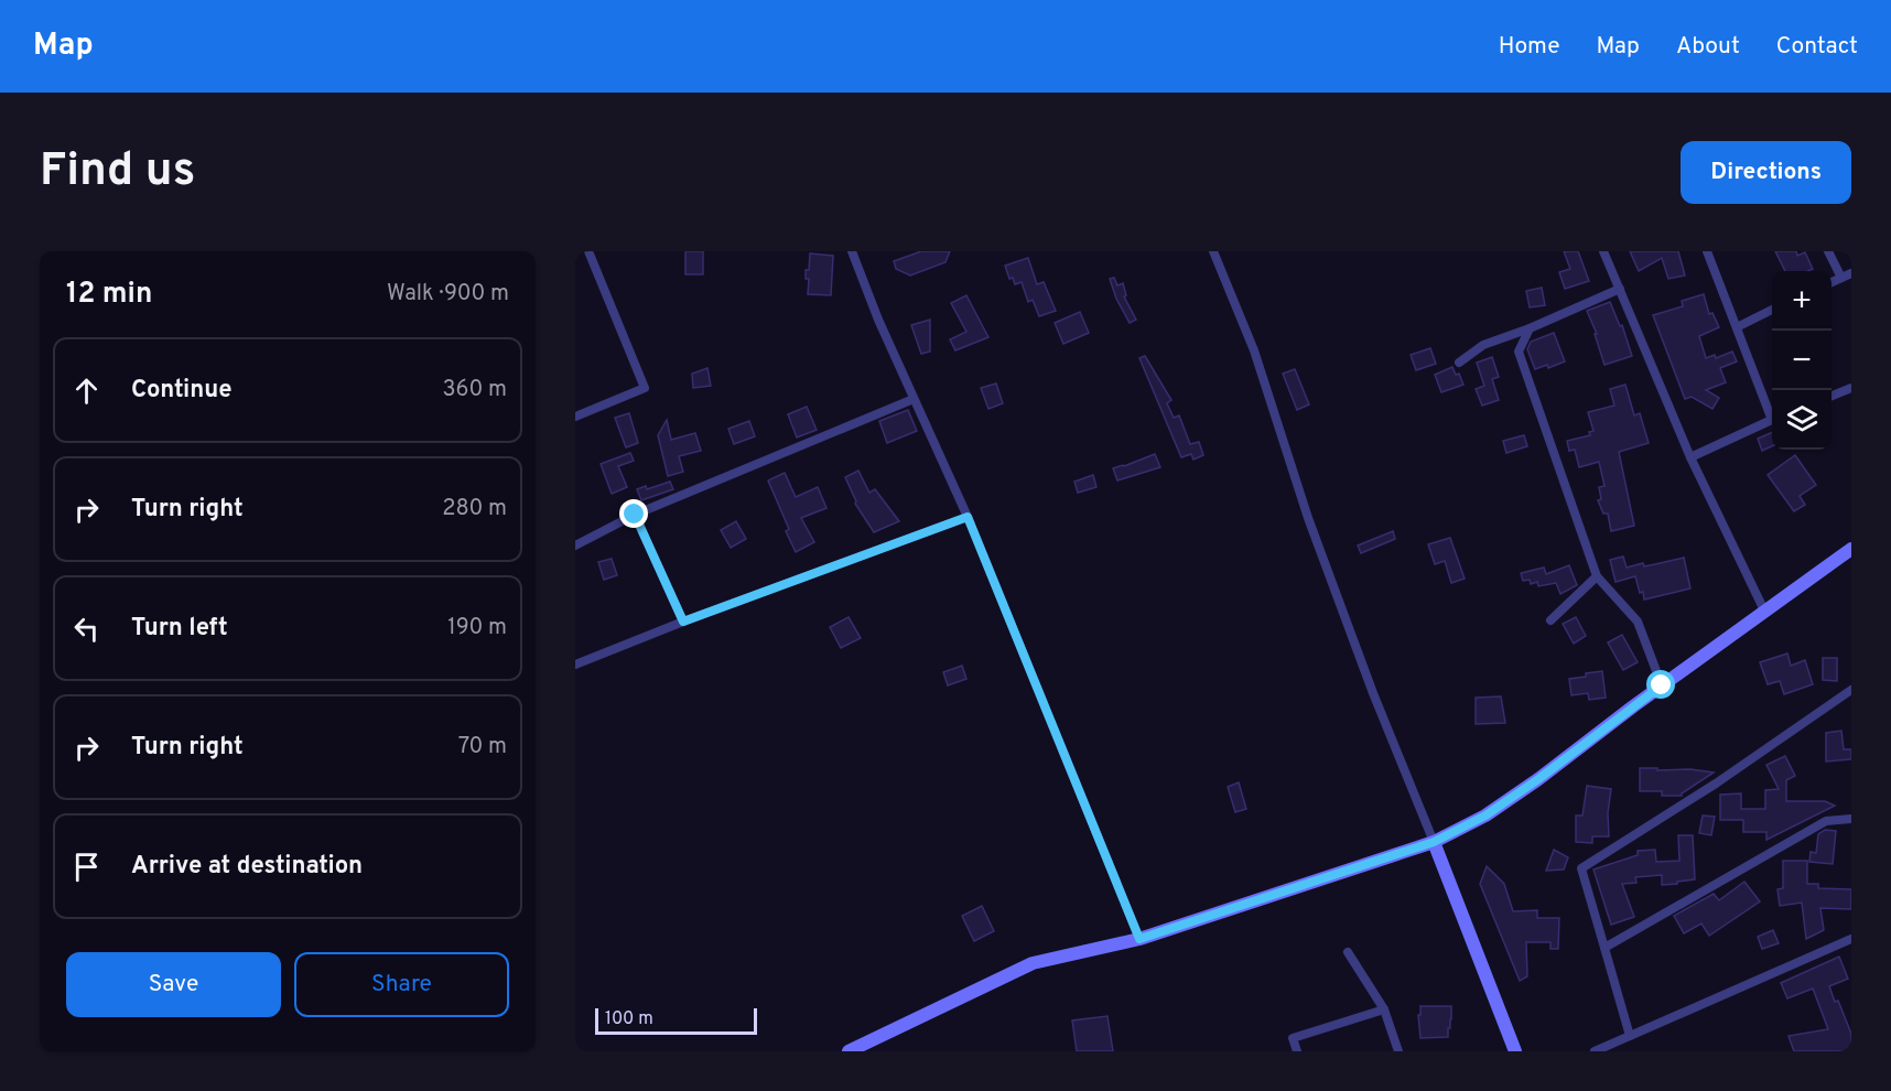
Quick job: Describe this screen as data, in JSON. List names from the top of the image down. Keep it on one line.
{"scale_bar":"100 m","page":{"header":"Map","nav":["Home","Map","About","Contact"],"buttons":["Directions",["Save","Share"]],"title":"Find us","heading":["12 min","Walk · 900 m"],"map_buttons":["+","−"],"list":[["Continue","360 m"],["Turn right","280 m"],["Turn left","190 m"],["Turn right","70 m"],"Arrive at destination"],"scale":"100 m"}}
